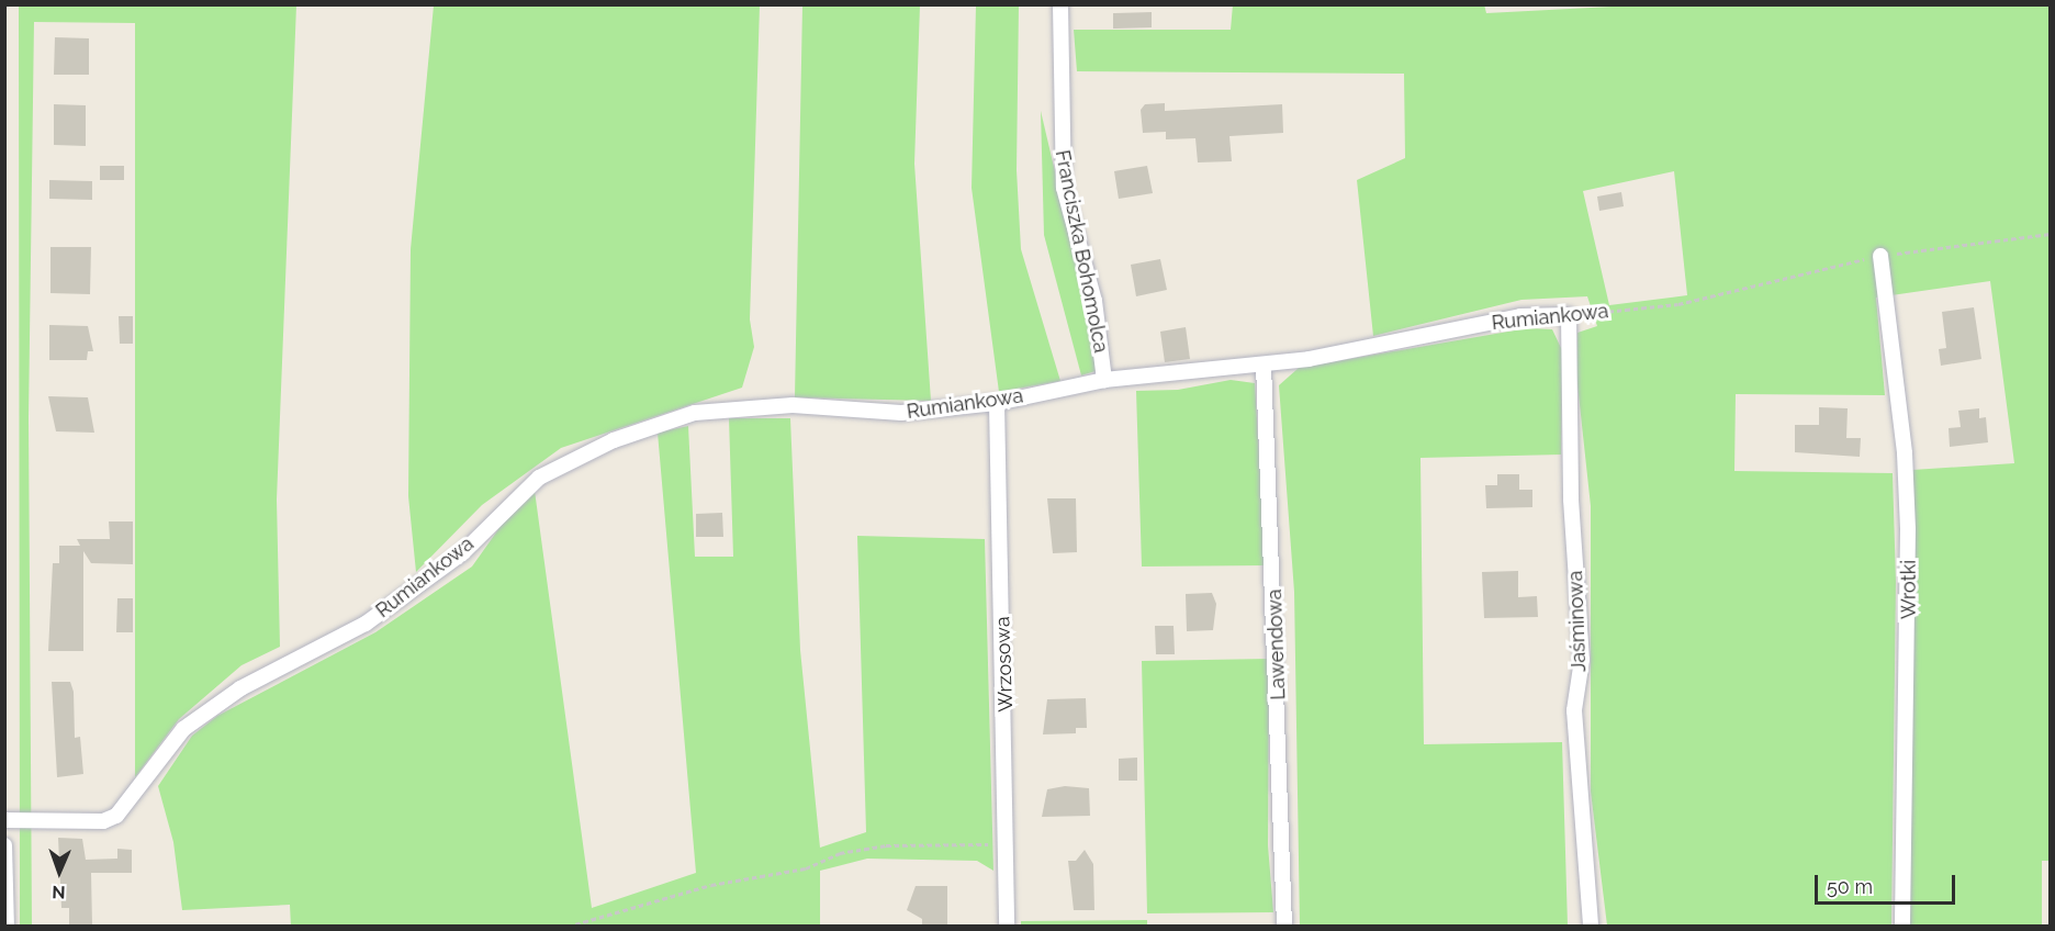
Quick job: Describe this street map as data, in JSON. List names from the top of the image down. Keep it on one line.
{"streets":{"street":["Franciszka Bohomolca","Rumiankowa","Wrotki","Jaśminowa","Lawendowa","Wrzosowa"]},"crossings":[["Franciszka Bohomolca","Rumiankowa"],["Rumiankowa","Wrotki"],["Rumiankowa","Jaśminowa"],["Rumiankowa","Lawendowa"],["Rumiankowa","Wrzosowa"]],"scale_bar":"50 m","north":"bottom"}
